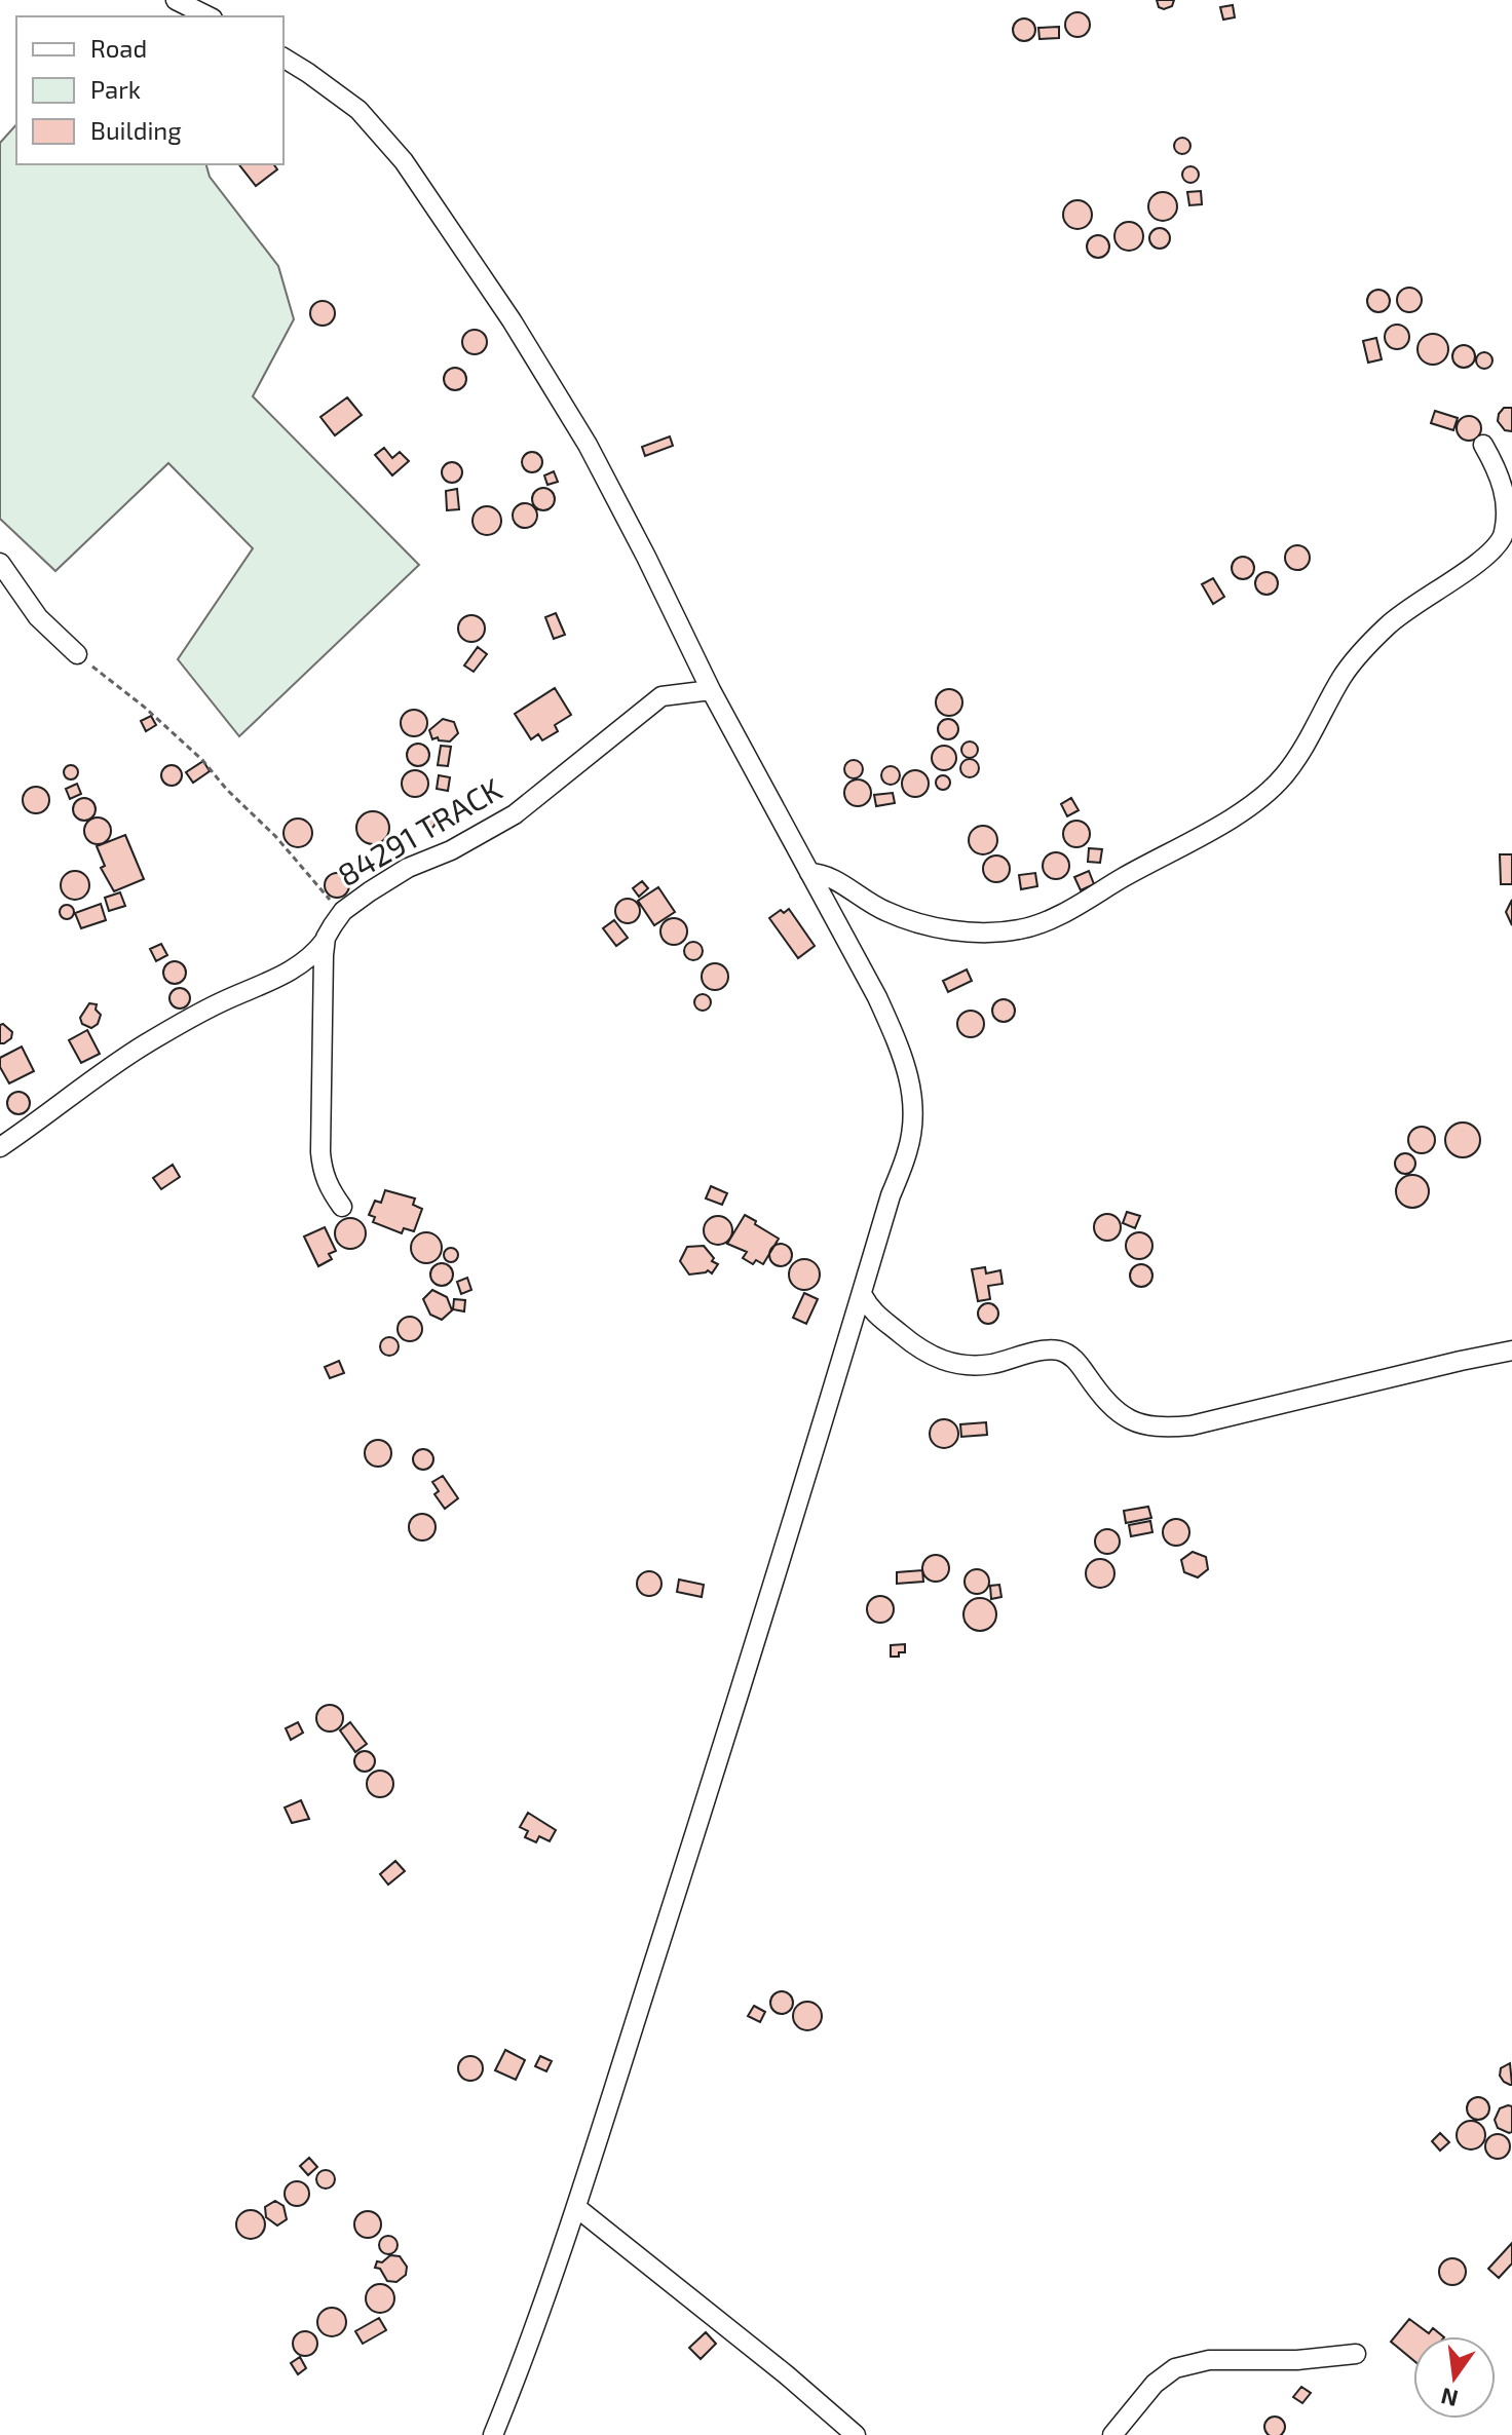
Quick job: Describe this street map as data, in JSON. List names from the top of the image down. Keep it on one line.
{"streets":{"street":["84291 TRACK"]},"legend":["Road","Park","Building"],"north":"bottom"}
